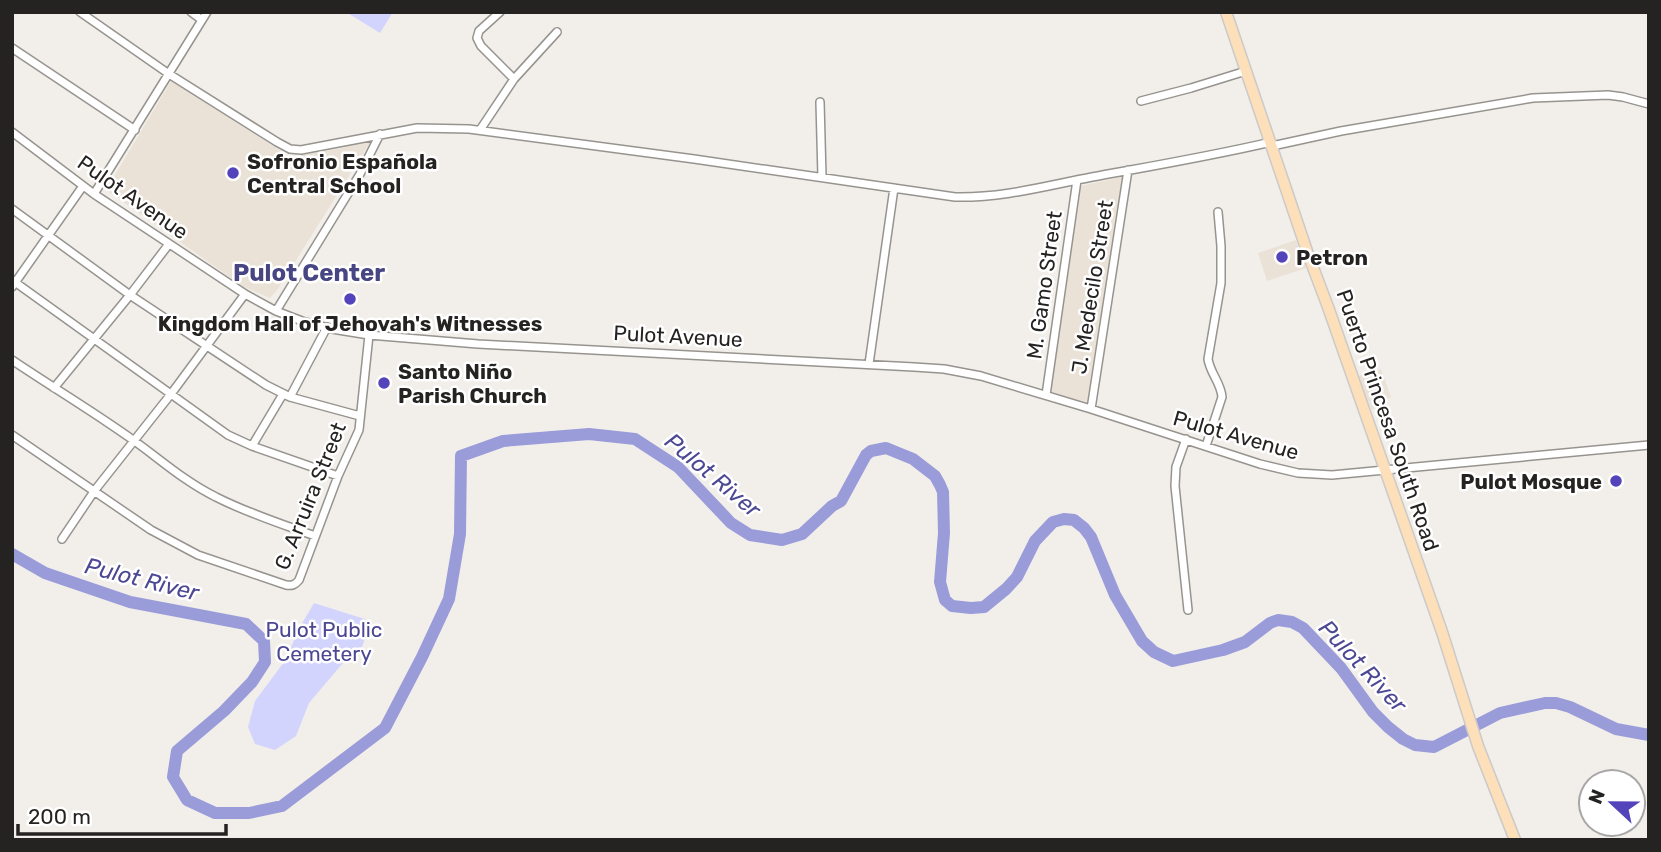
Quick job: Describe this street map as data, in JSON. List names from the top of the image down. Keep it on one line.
{"streets":{"main road":["Puerto Princesa South Road"],"street":["Pulot Avenue","M. Gamo Street","J. Medecilo Street","G. Arruira Street"]},"crossings":[["Pulot Avenue","M. Gamo Street"],["Pulot Avenue","J. Medecilo Street"],["Pulot Avenue","Puerto Princesa South Road"],["Pulot Avenue","G. Arruira Street"]],"districts":["Pulot Center"],"water":["Pulot River"],"parks":["Pulot Public Cemetery"],"places":["Sofronio Española Central School","Petron","Kingdom Hall of Jehovah's Witnesses","Santo Niño Parish Church","Pulot Mosque"],"scale_bar":"200 m","north":"left"}
